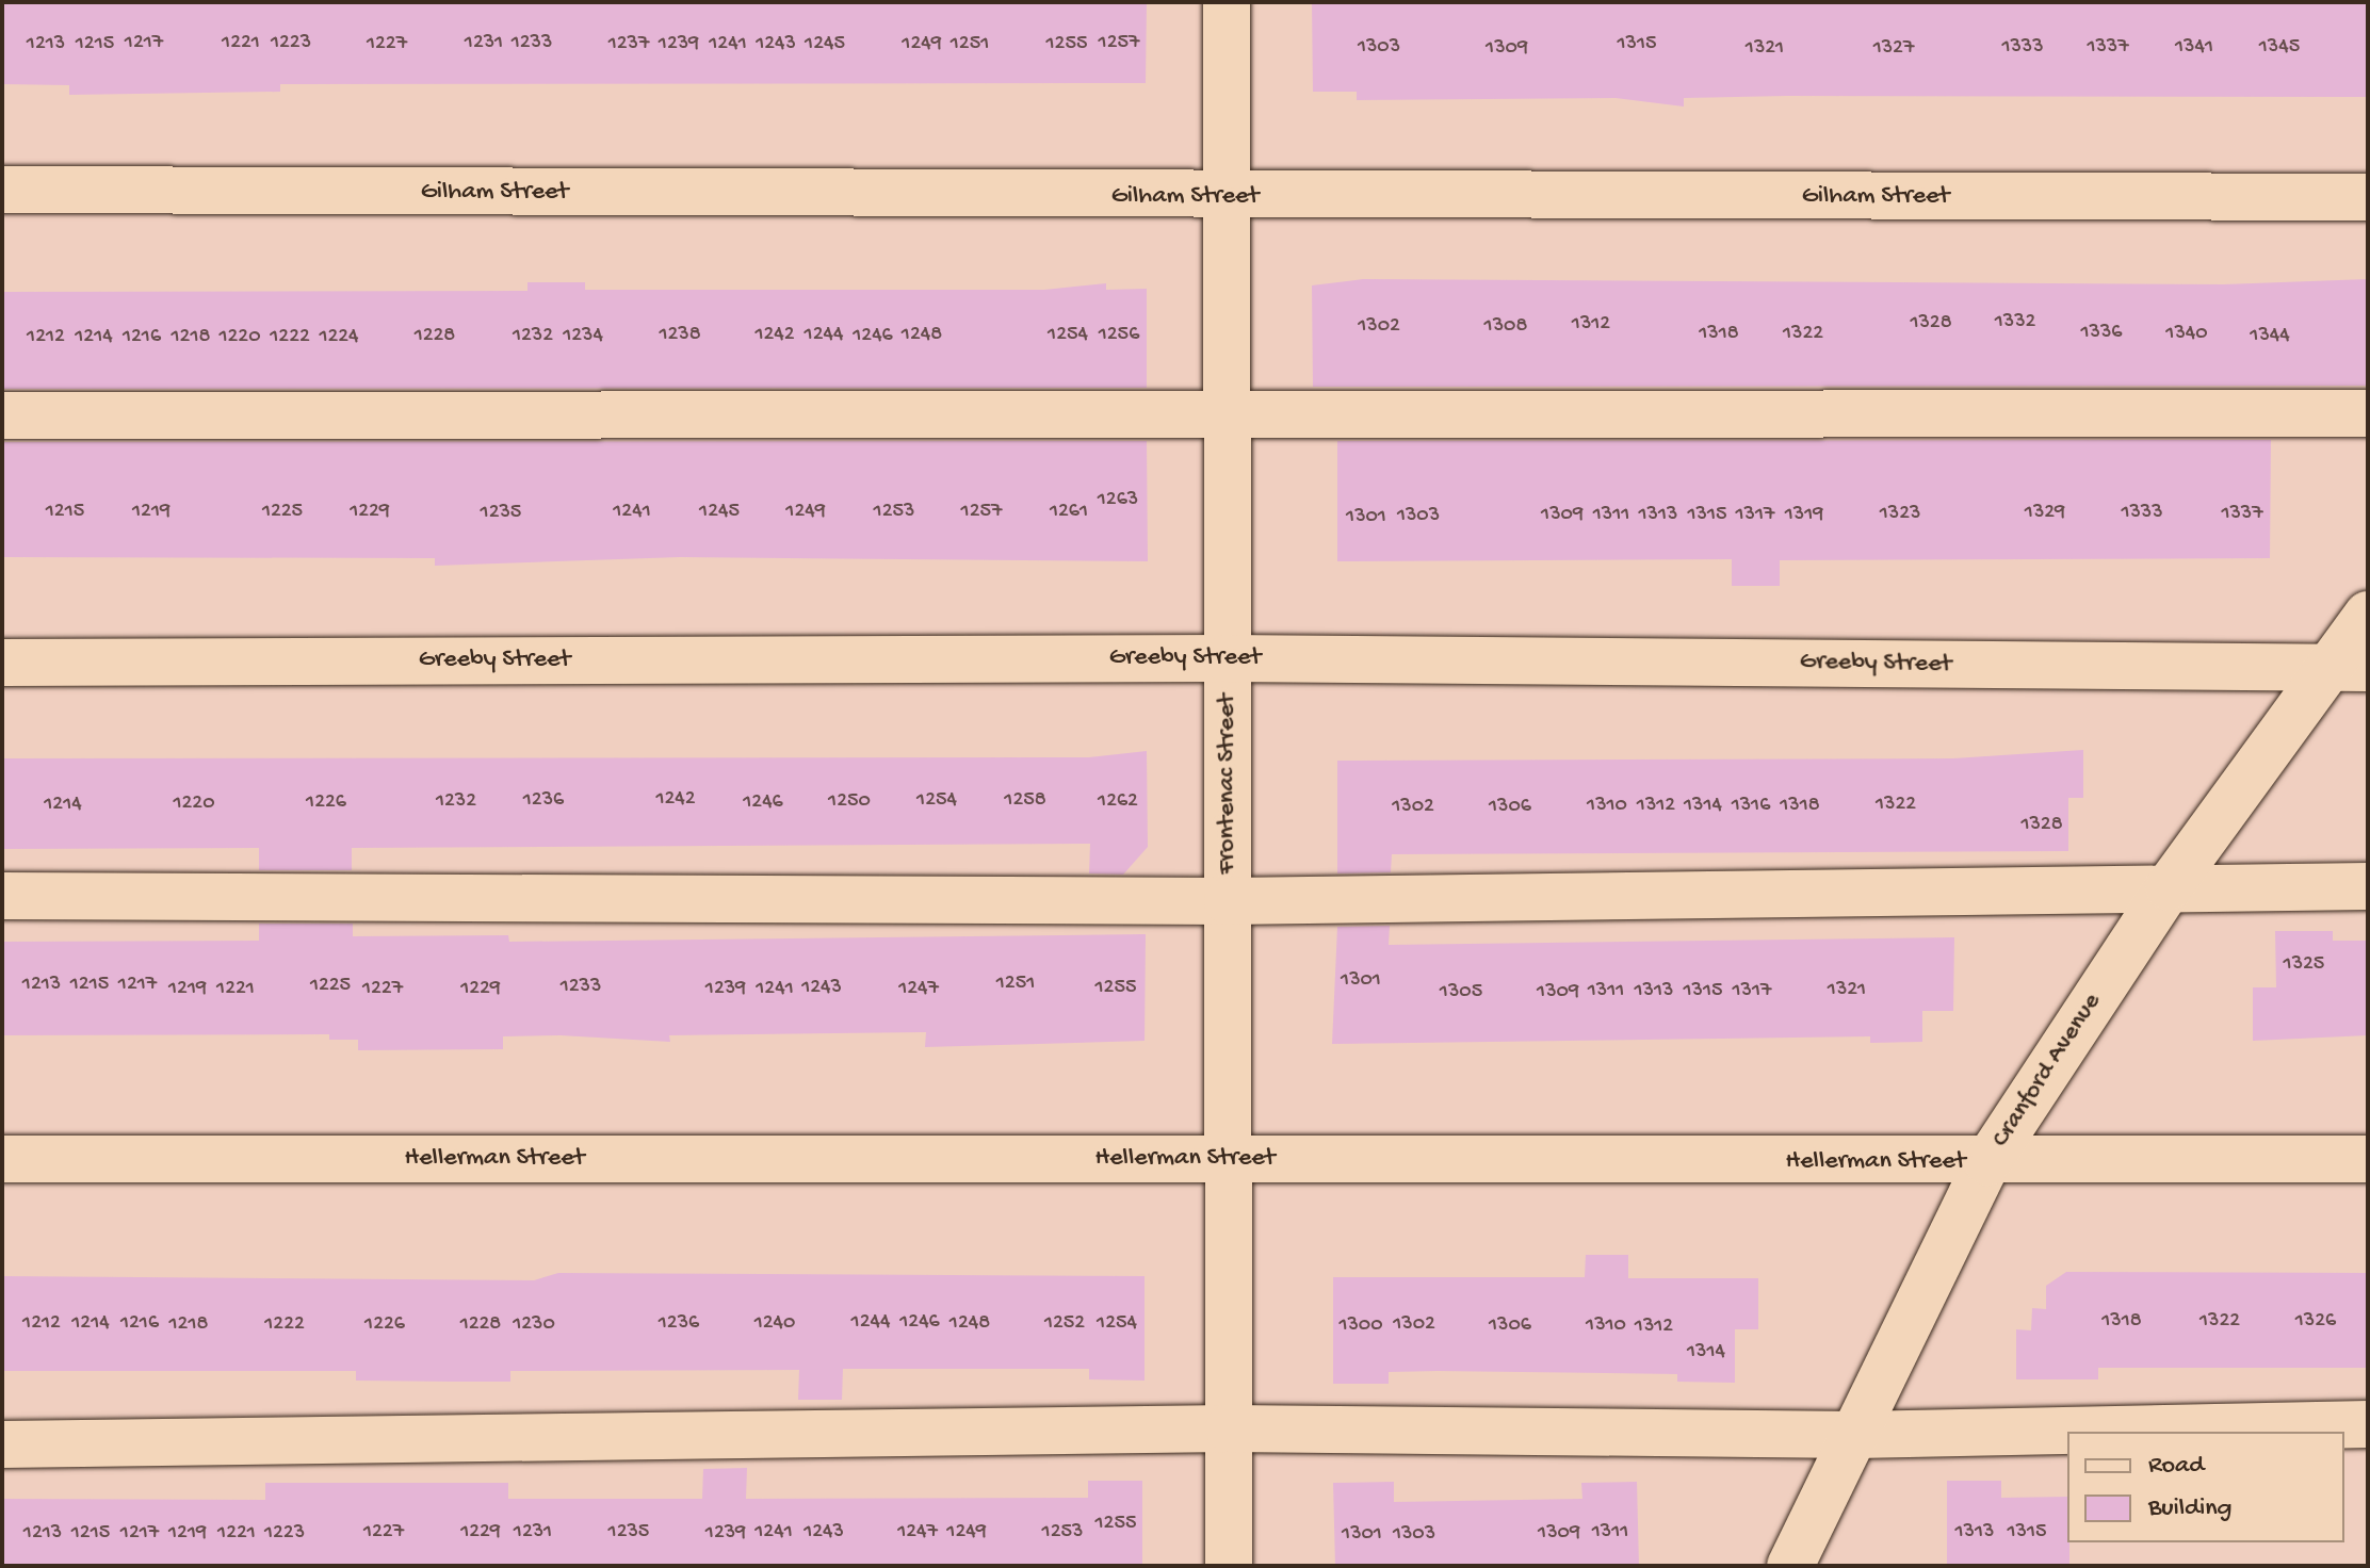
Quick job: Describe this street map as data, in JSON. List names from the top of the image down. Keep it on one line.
{"streets":{"street":["Gilham Street","Greeby Street","Frontenac Street","Cranford Avenue","Hellerman Street"]},"crossings":[["Gilham Street","Frontenac Street"],["Greeby Street","Frontenac Street"],["Greeby Street","Cranford Avenue"],["Frontenac Street","Hellerman Street"],["Cranford Avenue","Hellerman Street"]],"house_numbers":["1217","1221","1223","1231","1233","1257","1213","1215","1227","1237","1239","1241","1243","1245","1249","1251","1255","1315","1303","1333","1337","1341","1345","1309","1321","1327","1332","1328","1312","1302","1308","1336","1318","1322","1340","1238","1242","1244","1248","1254","1256","1228","1232","1234","1246","1344","1212","1214","1216","1218","1220","1222","1224","1263","1215","1219","1225","1229","1241","1245","1249","1253","1257","1261","1235","1329","1333","1323","1337","1309","1311","1313","1315","1317","1319","1303","1301","1242","1236","1254","1258","1232","1250","1262","1226","1246","1220","1214","1322","1310","1312","1314","1316","1318","1302","1306","1328","1325","1301","1251","1213","1215","1217","1225","1233","1243","1255","1219","1221","1227","1229","1239","1241","1247","1321","1311","1313","1315","1317","1305","1309","1318","1322","1326","1244","1246","1212","1214","1216","1236","1240","1248","1252","1254","1218","1222","1226","1228","1230","1302","1300","1306","1310","1312","1314","1255","1227","1229","1231","1235","1241","1243","1247","1249","1253","1311","1313","1315","1213","1215","1217","1219","1221","1223","1239","1309","1301","1303"],"legend":["Road","Building"]}
